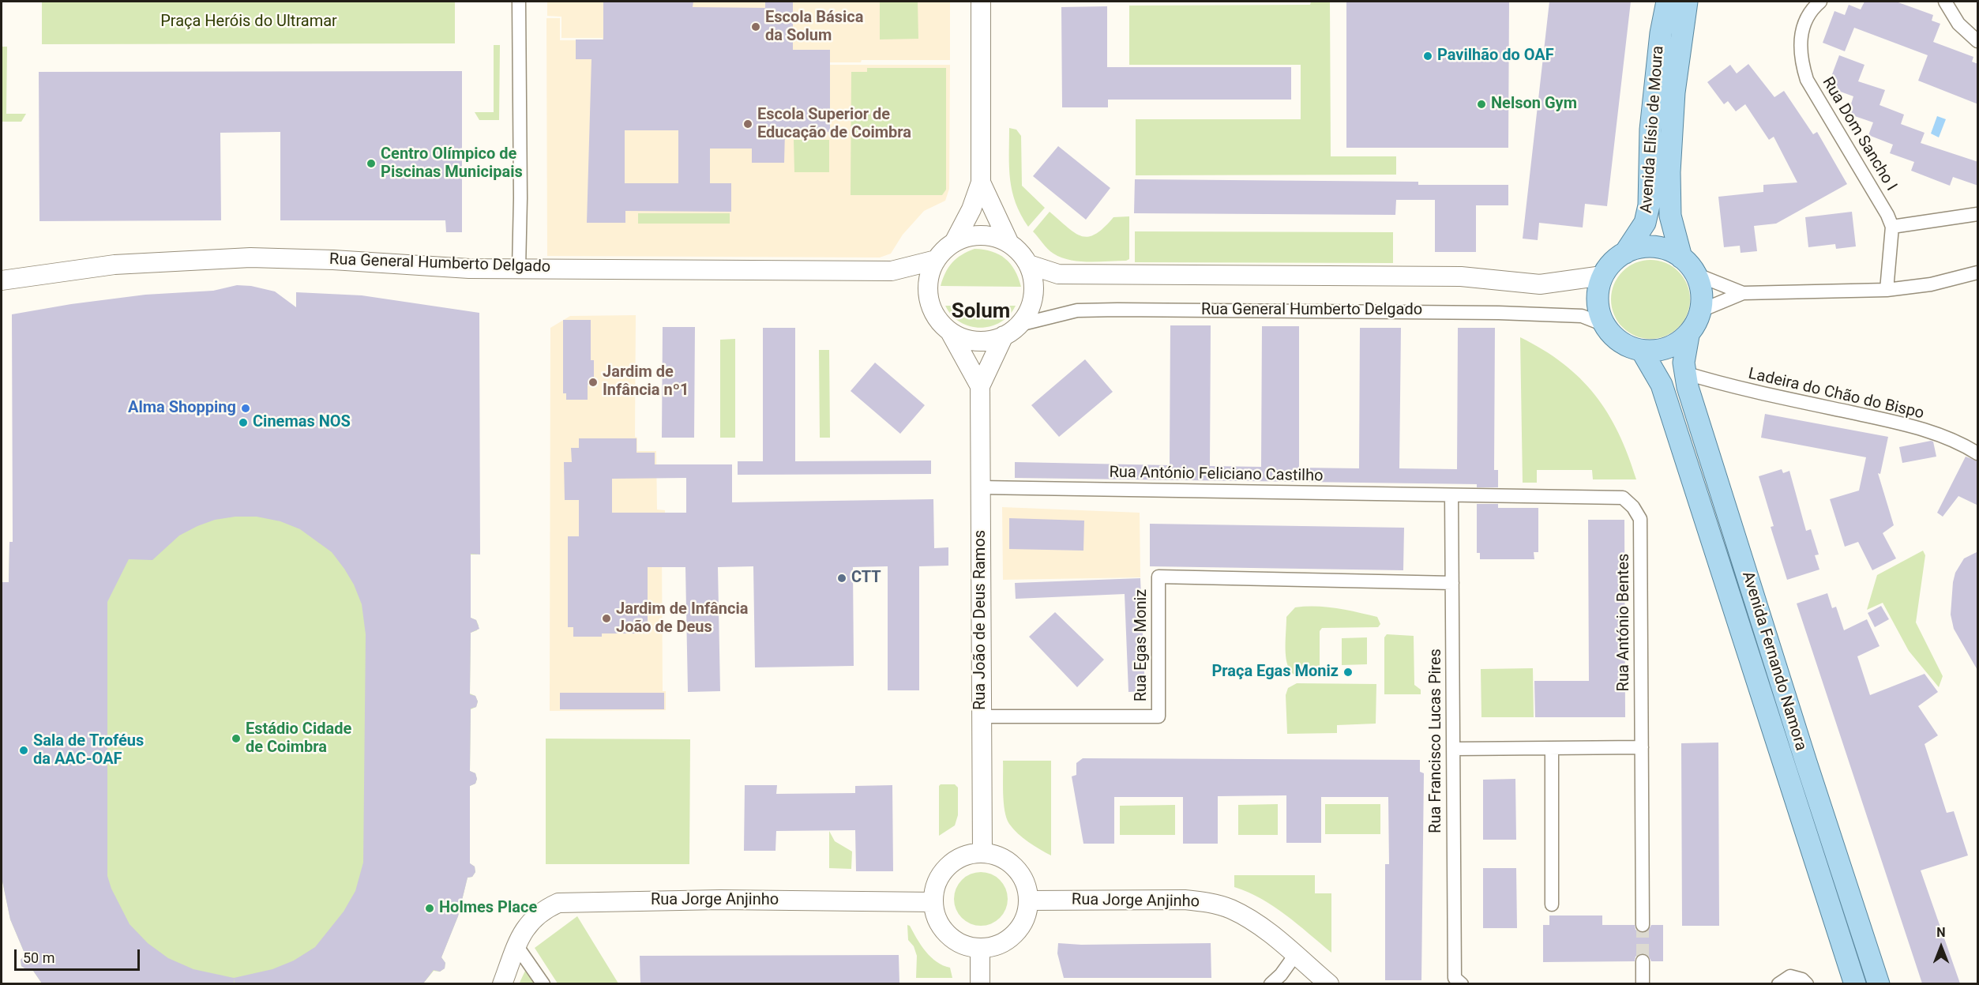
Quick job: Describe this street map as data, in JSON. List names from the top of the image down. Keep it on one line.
{"streets":{"main road":["Avenida Elísio de Moura","Rua General Humberto Delgado","Rua João de Deus Ramos","Avenida Fernando Namora","Rua Jorge Anjinho"],"street":["Rua Dom Sancho I","Ladeira do Chão do Bispo","Rua António Feliciano Castilho","Rua António Bentes","Rua Egas Moniz","Rua Francisco Lucas Pires"]},"crossings":[["Avenida Elísio de Moura","Rua General Humberto Delgado"],["Avenida Elísio de Moura","Avenida Fernando Namora"],["Rua General Humberto Delgado","Rua João de Deus Ramos"],["Rua General Humberto Delgado","Avenida Fernando Namora"],["Ladeira do Chão do Bispo","Avenida Fernando Namora"],["Rua António Feliciano Castilho","Rua João de Deus Ramos"],["Rua António Feliciano Castilho","Rua António Bentes"],["Rua António Feliciano Castilho","Rua Francisco Lucas Pires"],["Rua João de Deus Ramos","Rua Egas Moniz"],["Rua João de Deus Ramos","Rua Jorge Anjinho"],["Rua António Bentes","Rua Francisco Lucas Pires"],["Rua Egas Moniz","Rua Francisco Lucas Pires"]],"districts":["Solum"],"parks":["Praça Heróis do Ultramar"],"places":["Escola Básica da Solum","Pavilhão do OAF","Nelson Gym","Escola Superior de Educação de Coimbra","Centro Olímpico de Piscinas Municipais","Jardim de Infância nº1","Alma Shopping","Cinemas NOS","CTT","Jardim de Infância João de Deus","Praça Egas Moniz","Estádio Cidade de Coimbra","Sala de Troféus da AAC-OAF","Holmes Place"],"scale_bar":"50 m","north":"top"}
